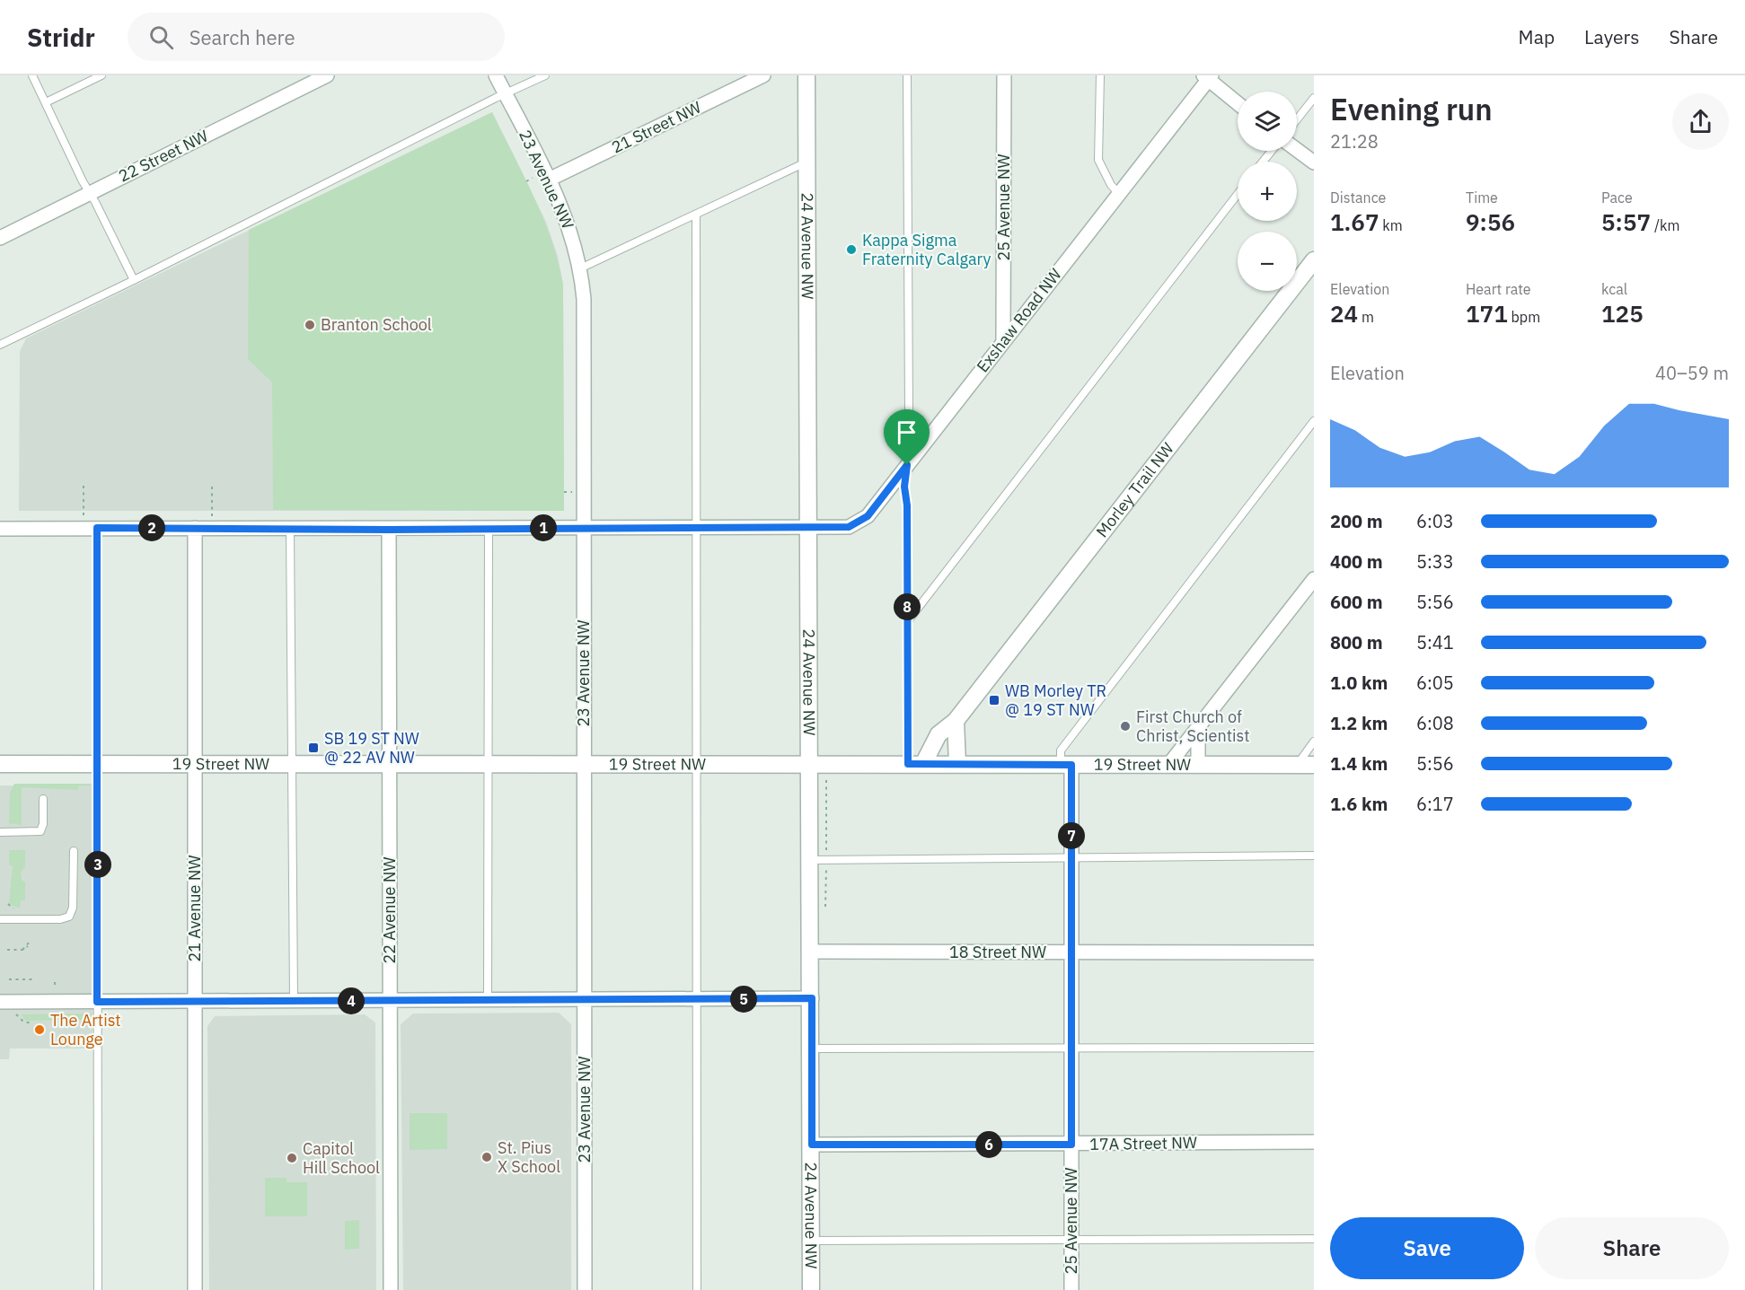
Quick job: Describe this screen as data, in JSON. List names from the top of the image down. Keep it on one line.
{"streets":{"street":["21 Street NW","22 Street NW","23 Avenue NW","25 Avenue NW","24 Avenue NW","Exshaw Road NW","Morley Trail NW","19 Street NW","21 Avenue NW","22 Avenue NW","18 Street NW","17A Street NW"]},"crossings":[["21 Street NW","23 Avenue NW"],["23 Avenue NW","Exshaw Road NW"],["23 Avenue NW","19 Street NW"],["25 Avenue NW","Exshaw Road NW"],["25 Avenue NW","19 Street NW"],["25 Avenue NW","18 Street NW"],["25 Avenue NW","17A Street NW"],["24 Avenue NW","Exshaw Road NW"],["24 Avenue NW","19 Street NW"],["24 Avenue NW","18 Street NW"],["24 Avenue NW","17A Street NW"],["Exshaw Road NW","21 Avenue NW"],["Exshaw Road NW","22 Avenue NW"],["Morley Trail NW","19 Street NW"],["19 Street NW","21 Avenue NW"],["19 Street NW","22 Avenue NW"]],"places":{"other":["Kappa Sigma Fraternity Calgary","Branton School","First Church of Christ, Scientist","The Artist Lounge","St. Pius X School","Capitol Hill School"],"transit":["WB Morley TR @ 19 ST NW","SB 19 ST NW @ 22 AV NW"]},"page":{"header":"Stridr","search":"Search here","nav":["Map","Layers","Share"],"heading":["Evening run","21:28"],"map_buttons":["+","−"],"stats":[["Distance","1.67 km"],["Time","9:56"],["Pace","5:57 /km"],["Elevation","24 m"],["Heart rate","171 bpm"],["kcal","125"]],"chart":["Elevation","40–59 m"],"list":[{"name":"200 m","note":"6:03"},{"name":"400 m","note":"5:33"},{"name":"600 m","note":"5:56"},{"name":"800 m","note":"5:41"},{"name":"1.0 km","note":"6:05"},{"name":"1.2 km","note":"6:08"},{"name":"1.4 km","note":"5:56"},{"name":"1.6 km","note":"6:17"}],"pins":["1","2","8","7","3","5","4","6"],"buttons":["Save","Share"]}}
